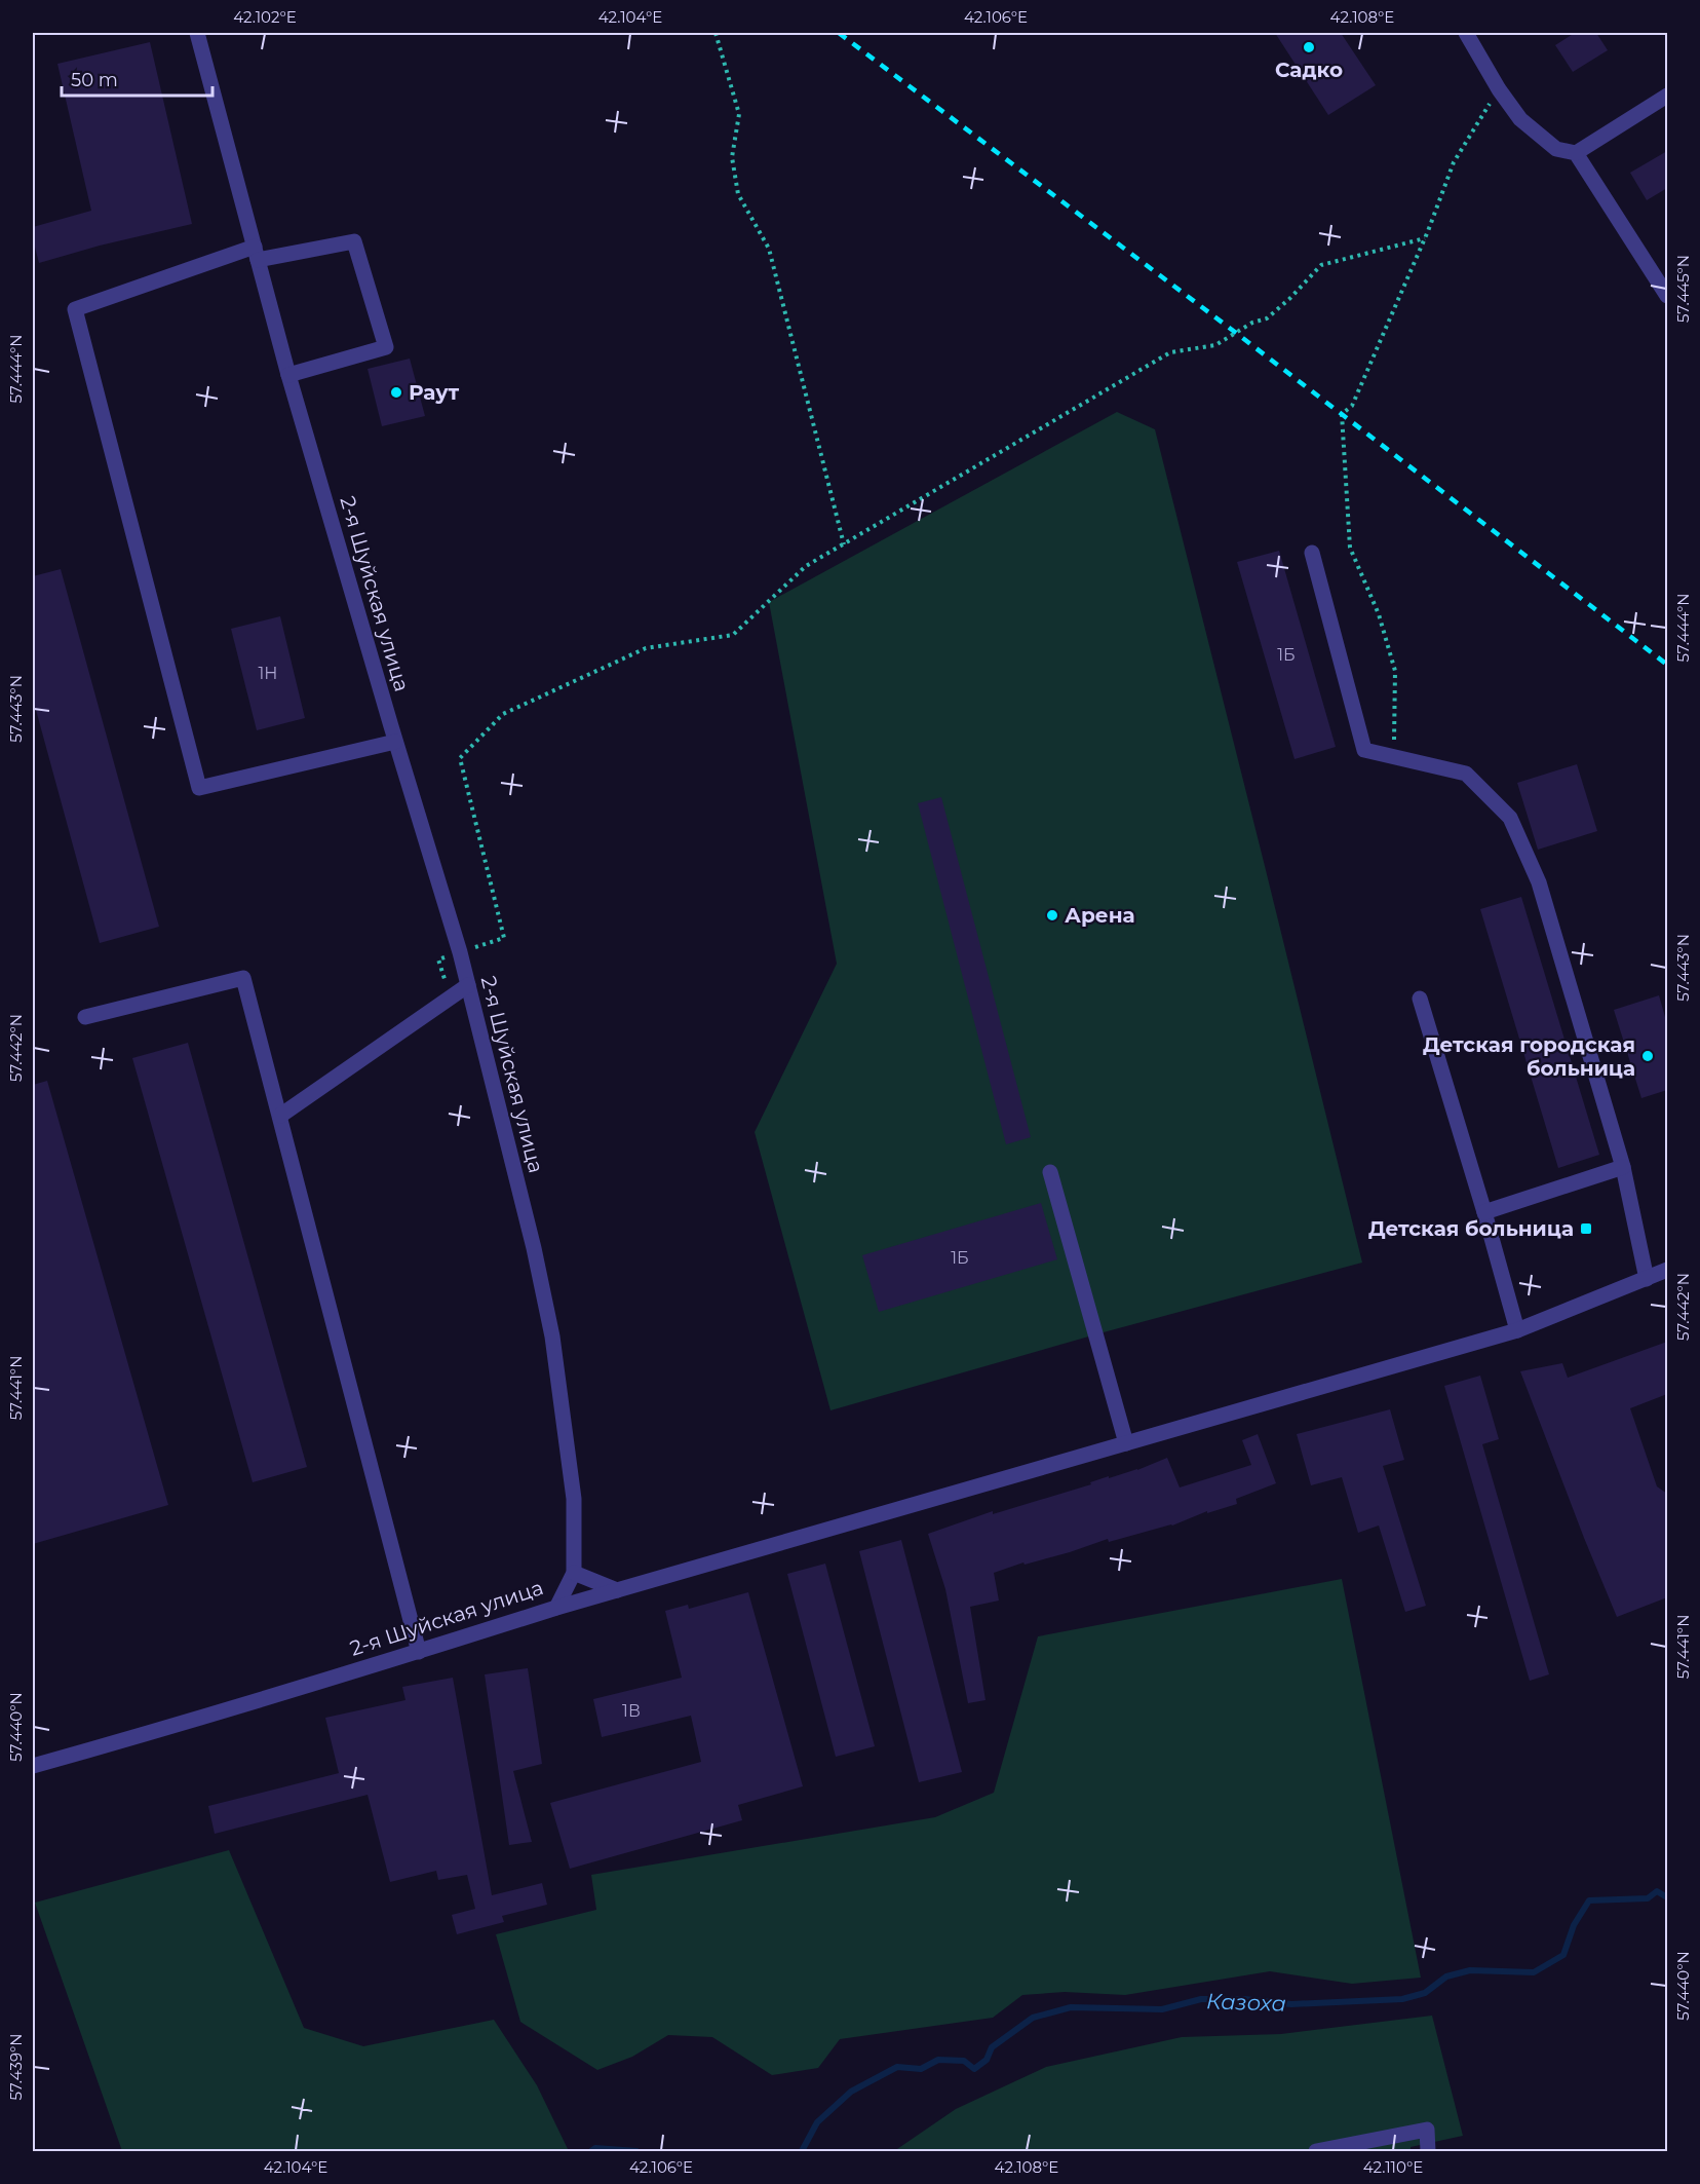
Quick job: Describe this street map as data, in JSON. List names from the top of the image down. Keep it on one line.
{"streets":{"street":["2-я Шуйская улица"]},"water":["Казоха"],"places":{"other":["Садко","Раут","Арена","Детская городская больница"],"transit":["Детская больница"]},"house_numbers":["1Б","1Н","1Б","1В"],"scale_bar":"50 m","coordinates":["42.102°E","42.104°E","42.106°E","42.108°E","57.445°N","57.444°N","57.443°N","57.442°N","57.441°N","57.440°N","57.439°N","42.110°E"]}
